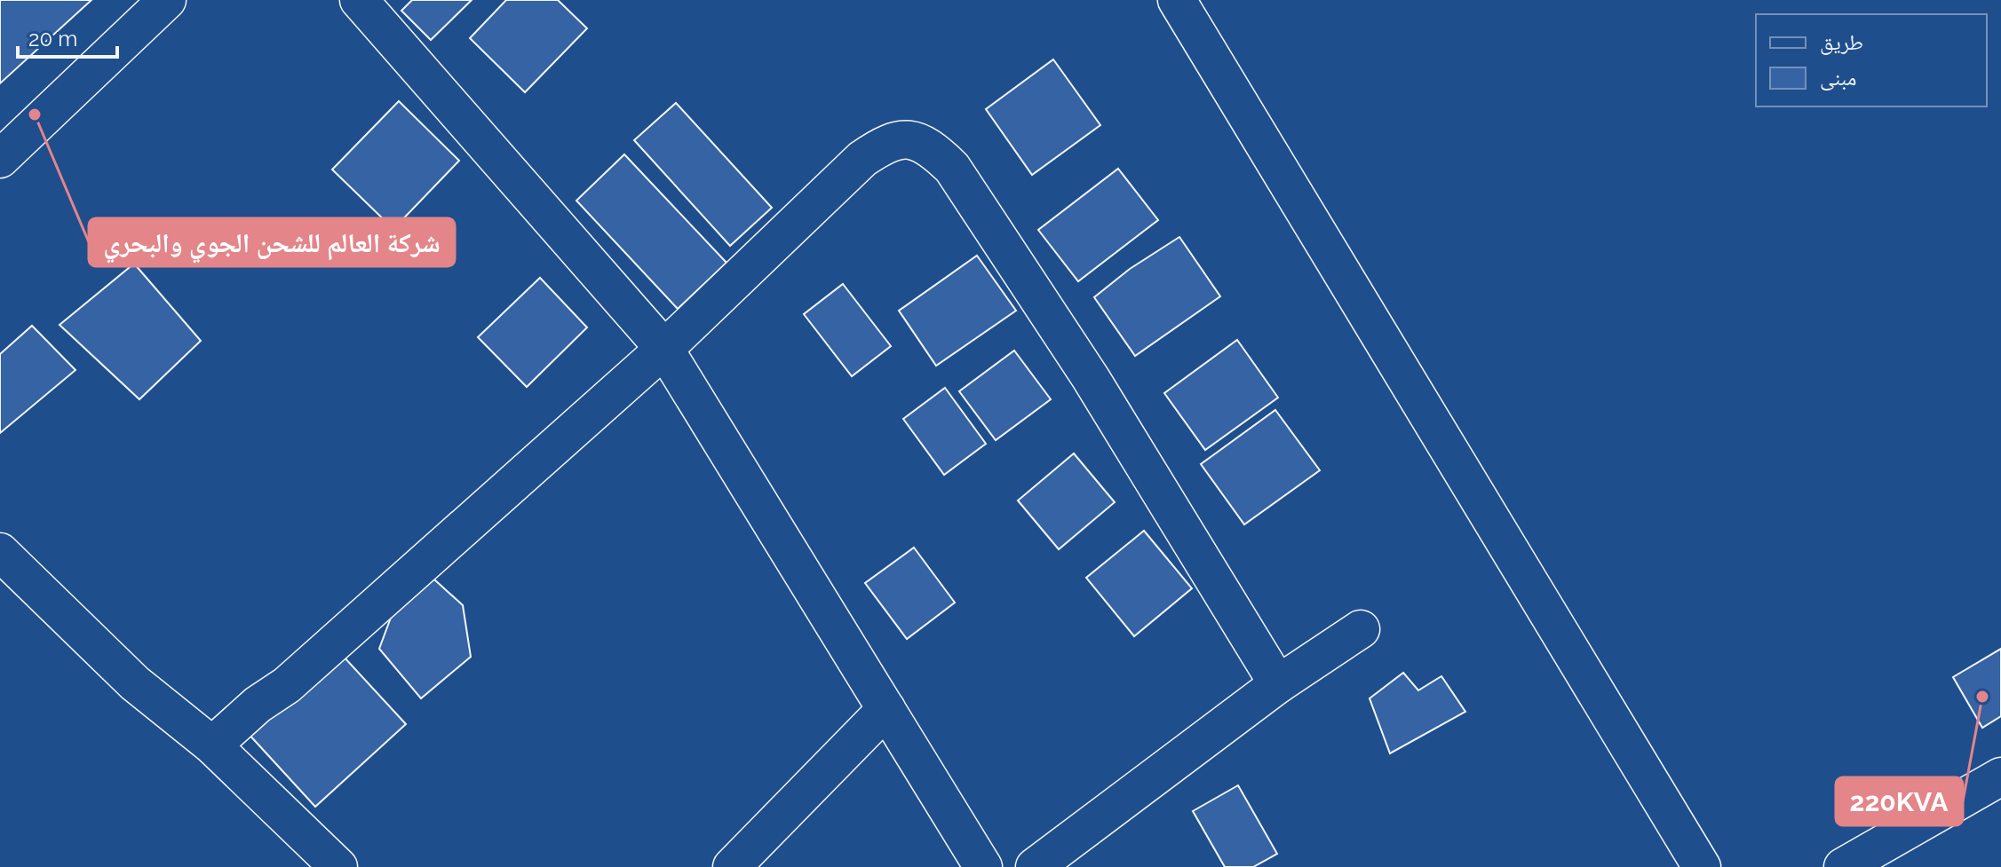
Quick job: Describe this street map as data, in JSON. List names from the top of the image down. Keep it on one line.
{"places":["شركة العالم للشحن الجوي والبحري","220KVA"],"legend":["طريق","مبنى"],"scale_bar":"20 m"}
